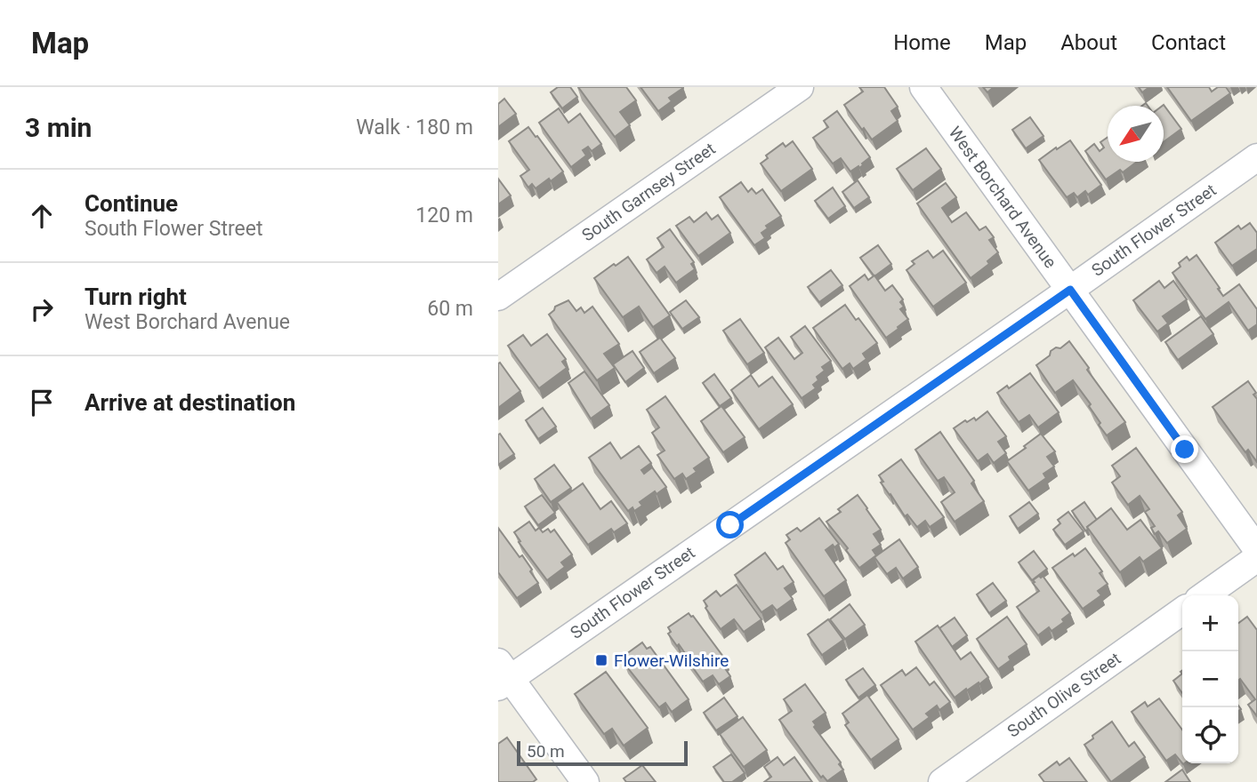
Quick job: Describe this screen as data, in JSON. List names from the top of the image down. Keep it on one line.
{"streets":{"street":["South Garnsey Street","West Borchard Avenue","South Flower Street","South Olive Street"]},"crossings":[["West Borchard Avenue","South Flower Street"]],"places":{"transit":["Flower-Wilshire"]},"scale_bar":"50 m","north":"bottom left","page":{"header":"Map","nav":["Home","Map","About","Contact"],"heading":["3 min","Walk · 180 m"],"list":[["Continue","South Flower Street","120 m"],["Turn right","West Borchard Avenue","60 m"],"Arrive at destination"],"map_buttons":["+","−"],"scale":"50 m"}}
